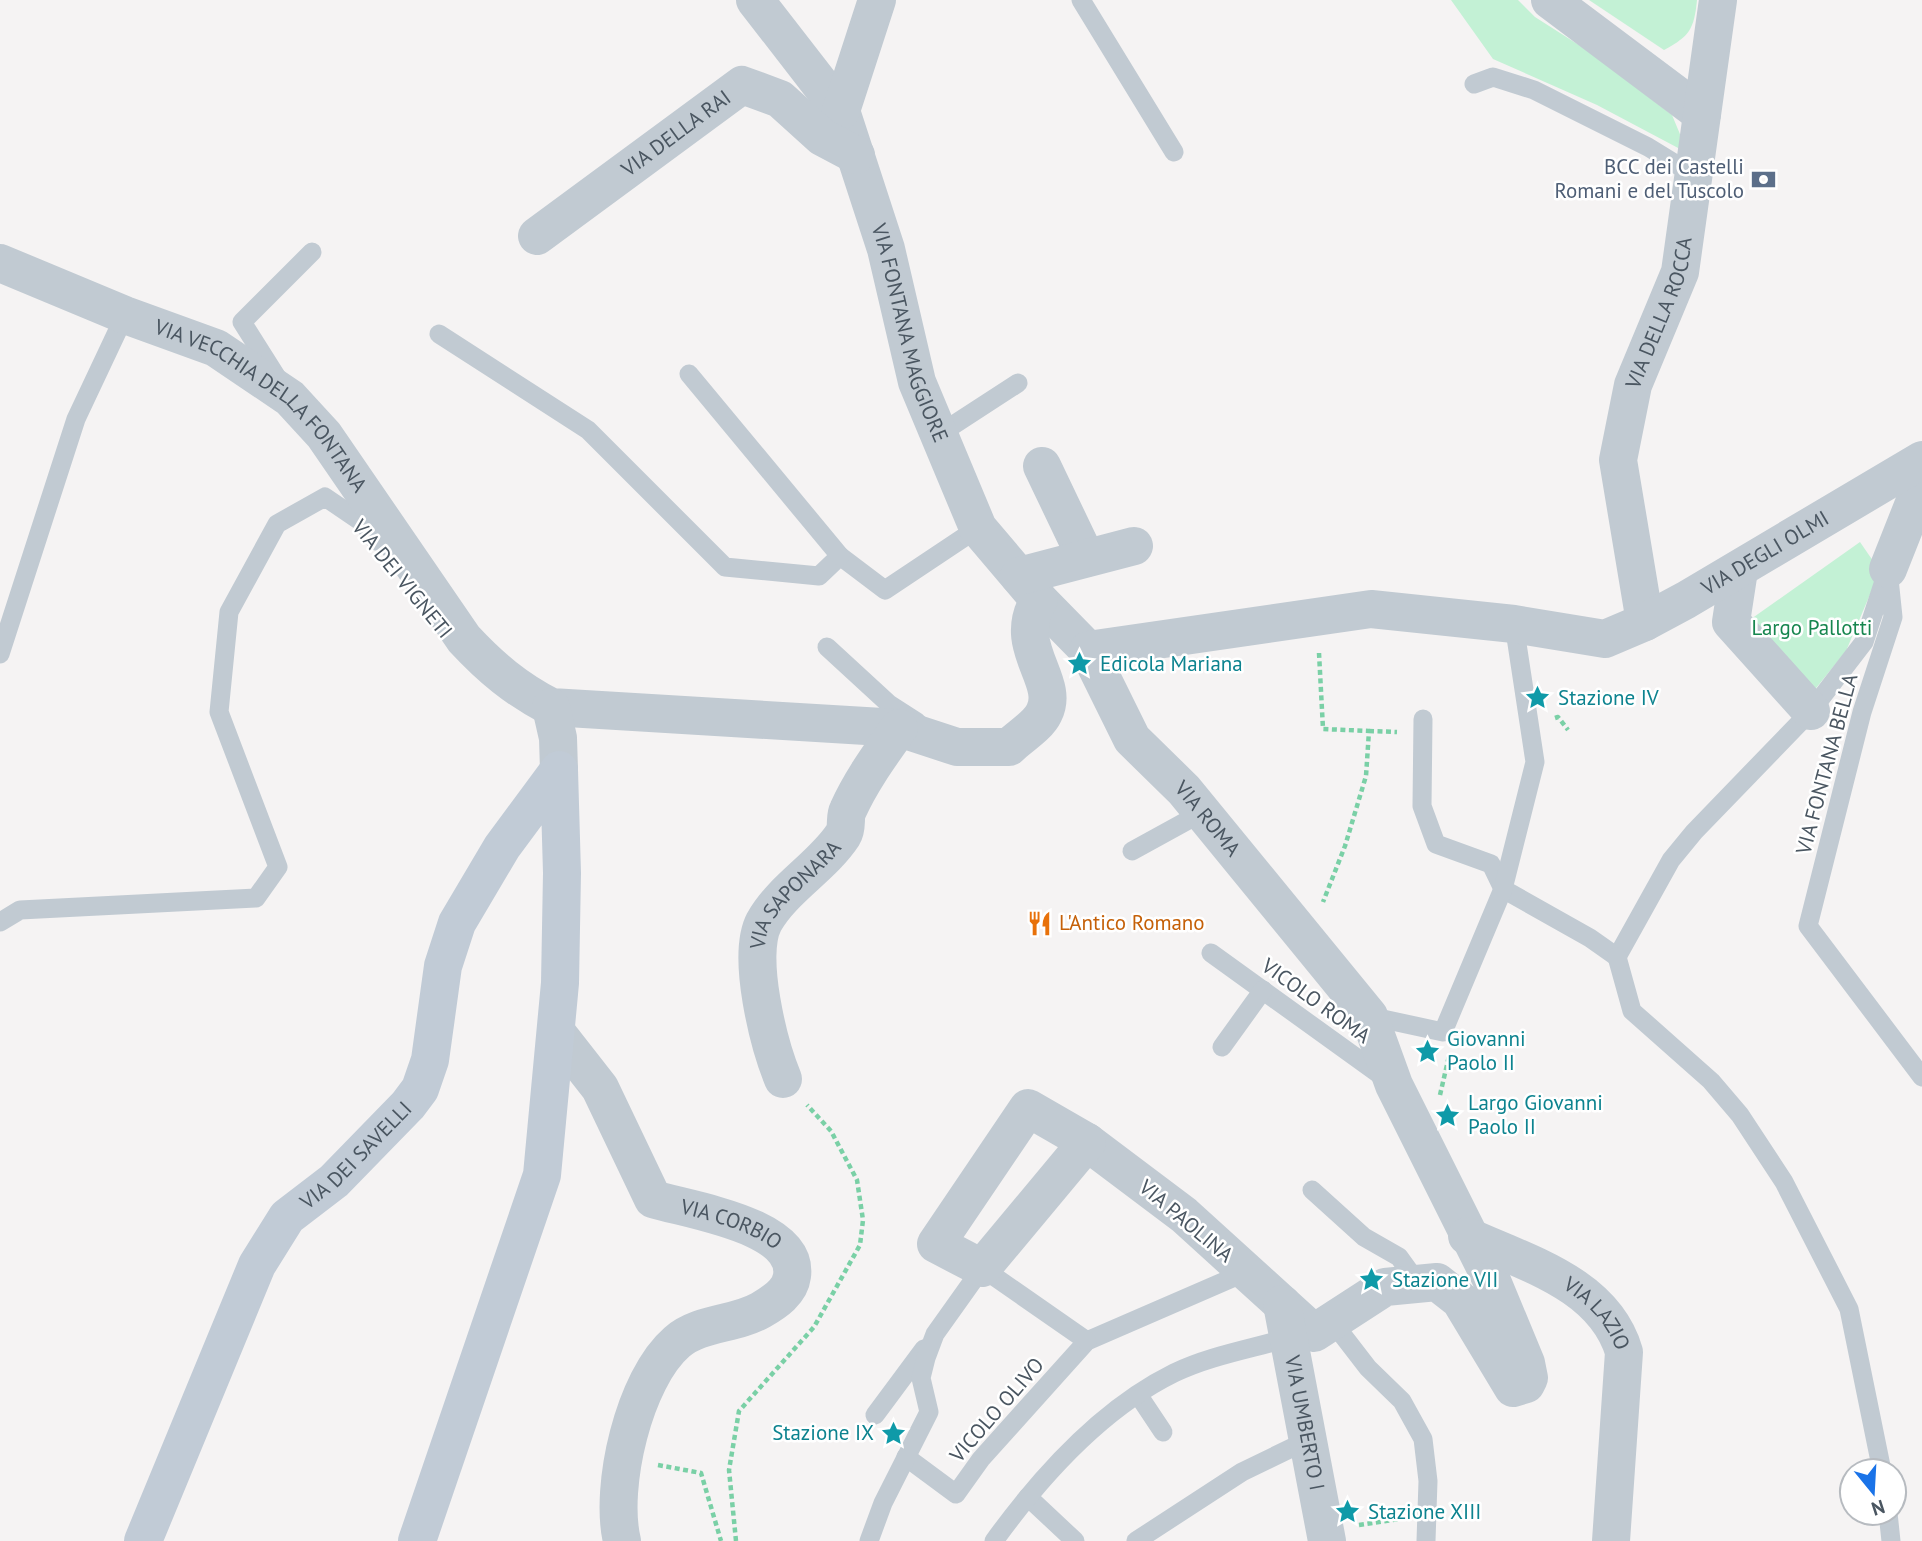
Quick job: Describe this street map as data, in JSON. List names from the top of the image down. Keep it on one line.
{"streets":{"street":["VIA DELLA RAI","VIA DELLA ROCCA","VIA FONTANA MAGGIORE","VIA VECCHIA DELLA FONTANA","VIA DEGLI OLMI","VIA DEI VIGNETI","VIA ROMA","VIA SAPONARA","VIA DEI SAVELLI","VIA PAOLINA","VIA CORBIO","VIA LAZIO","VIA UMBERTO I"],"lane":["VIA FONTANA BELLA","VICOLO ROMA","VICOLO OLIVO"]},"crossings":[["VIA DELLA RAI","VIA FONTANA MAGGIORE"],["VIA DELLA ROCCA","VIA DEGLI OLMI"],["VIA FONTANA MAGGIORE","VIA DEI VIGNETI"],["VIA FONTANA MAGGIORE","VIA ROMA"],["VIA VECCHIA DELLA FONTANA","VIA DEI VIGNETI"],["VIA DEI VIGNETI","VIA SAPONARA"],["VIA ROMA","VICOLO ROMA"],["VIA ROMA","VIA LAZIO"],["VIA PAOLINA","VICOLO OLIVO"],["VIA PAOLINA","VIA UMBERTO I"]],"parks":["Largo Pallotti"],"places":{"bank":["BCC dei Castelli Romani e del Tuscolo"],"place":["Edicola Mariana","Stazione IV","Giovanni Paolo II","Largo Giovanni Paolo II","Stazione VII","Stazione IX","Stazione XIII"],"restaurant":["L'Antico Romano"]},"north":"bottom"}
